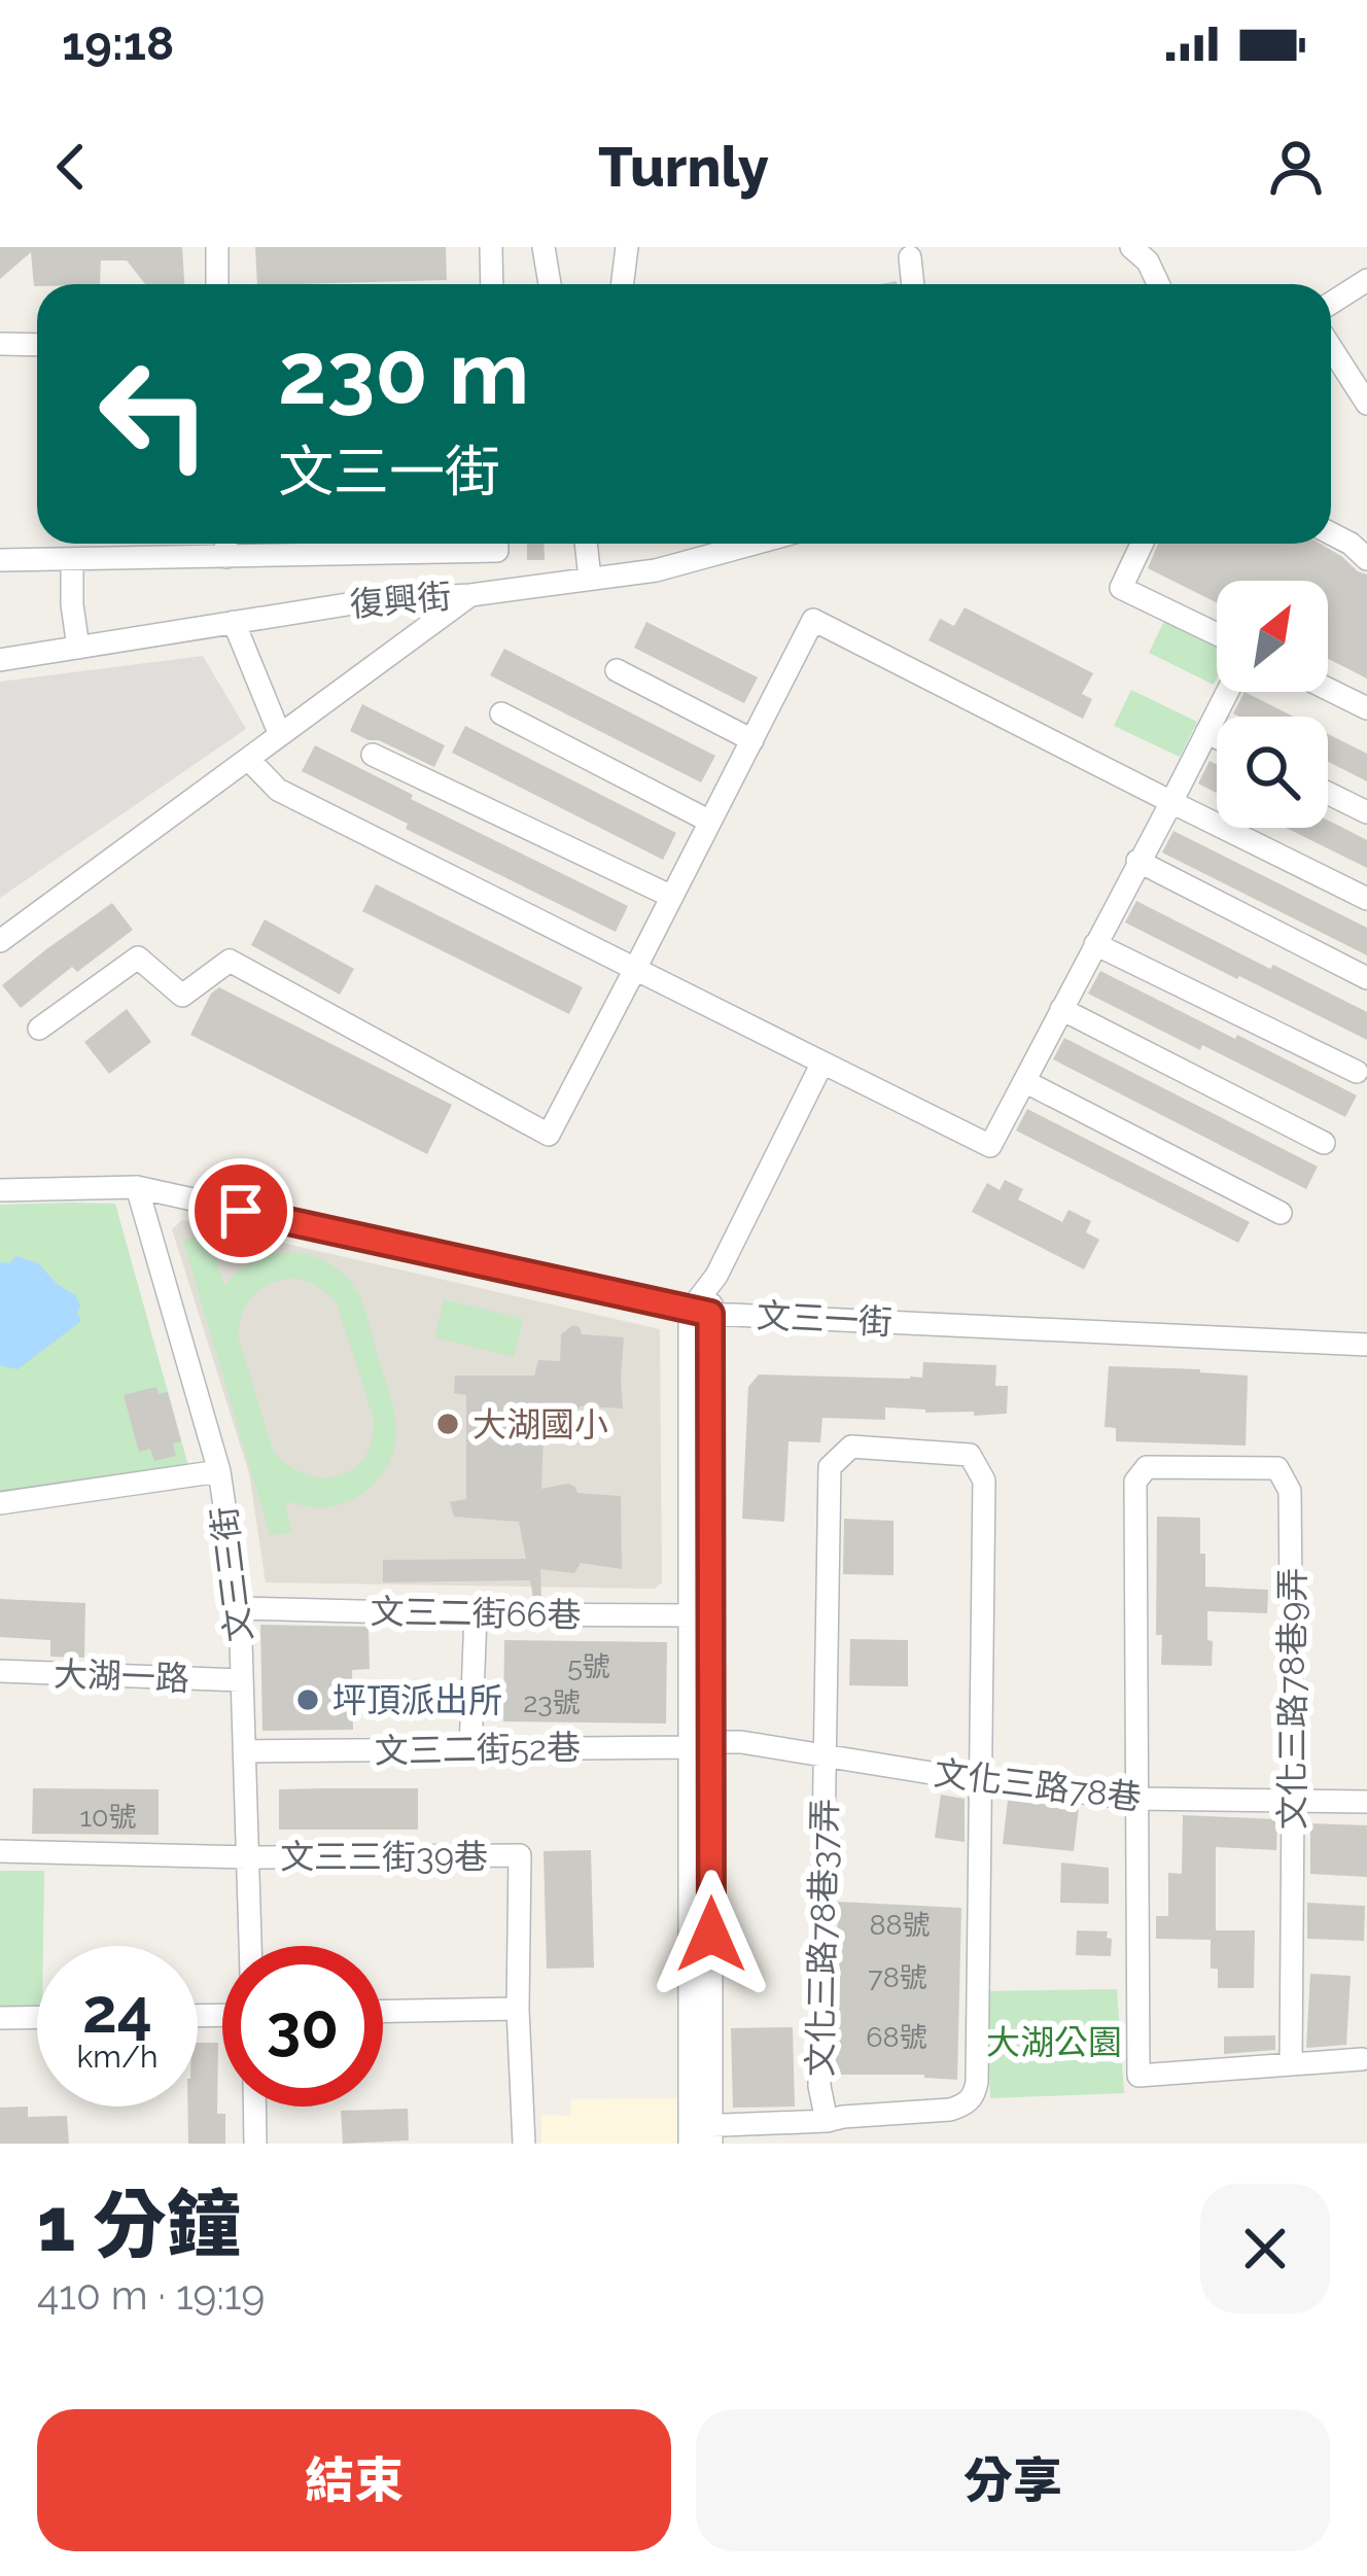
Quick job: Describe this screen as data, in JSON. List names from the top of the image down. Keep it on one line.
{"streets":{"street":["復興街","文三一街","文三三街","文三二街66巷","大湖一路","文化三路78巷9弄","文三二街52巷","文化三路78巷","文三三街39巷","文化三路78巷37弄"]},"crossings":[["文三一街","文三三街"],["文三三街","文三二街66巷"],["文三三街","大湖一路"],["文三三街","文三二街52巷"],["文三三街","文三三街39巷"],["文化三路78巷9弄","文化三路78巷"],["文三二街52巷","文化三路78巷"],["文化三路78巷","文化三路78巷37弄"]],"parks":["大湖公園"],"places":["大湖國小","坪頂派出所"],"house_numbers":["5號","23號","10號","88號","78號","68號"],"north":"top right","page":{"status":"19:18","header":"Turnly","turn":["230 m","文三一街"],"speed":"24 km/h","limit":"30","heading":["1 分鐘","410 m · 19:19"],"buttons":["結束","分享"]}}
